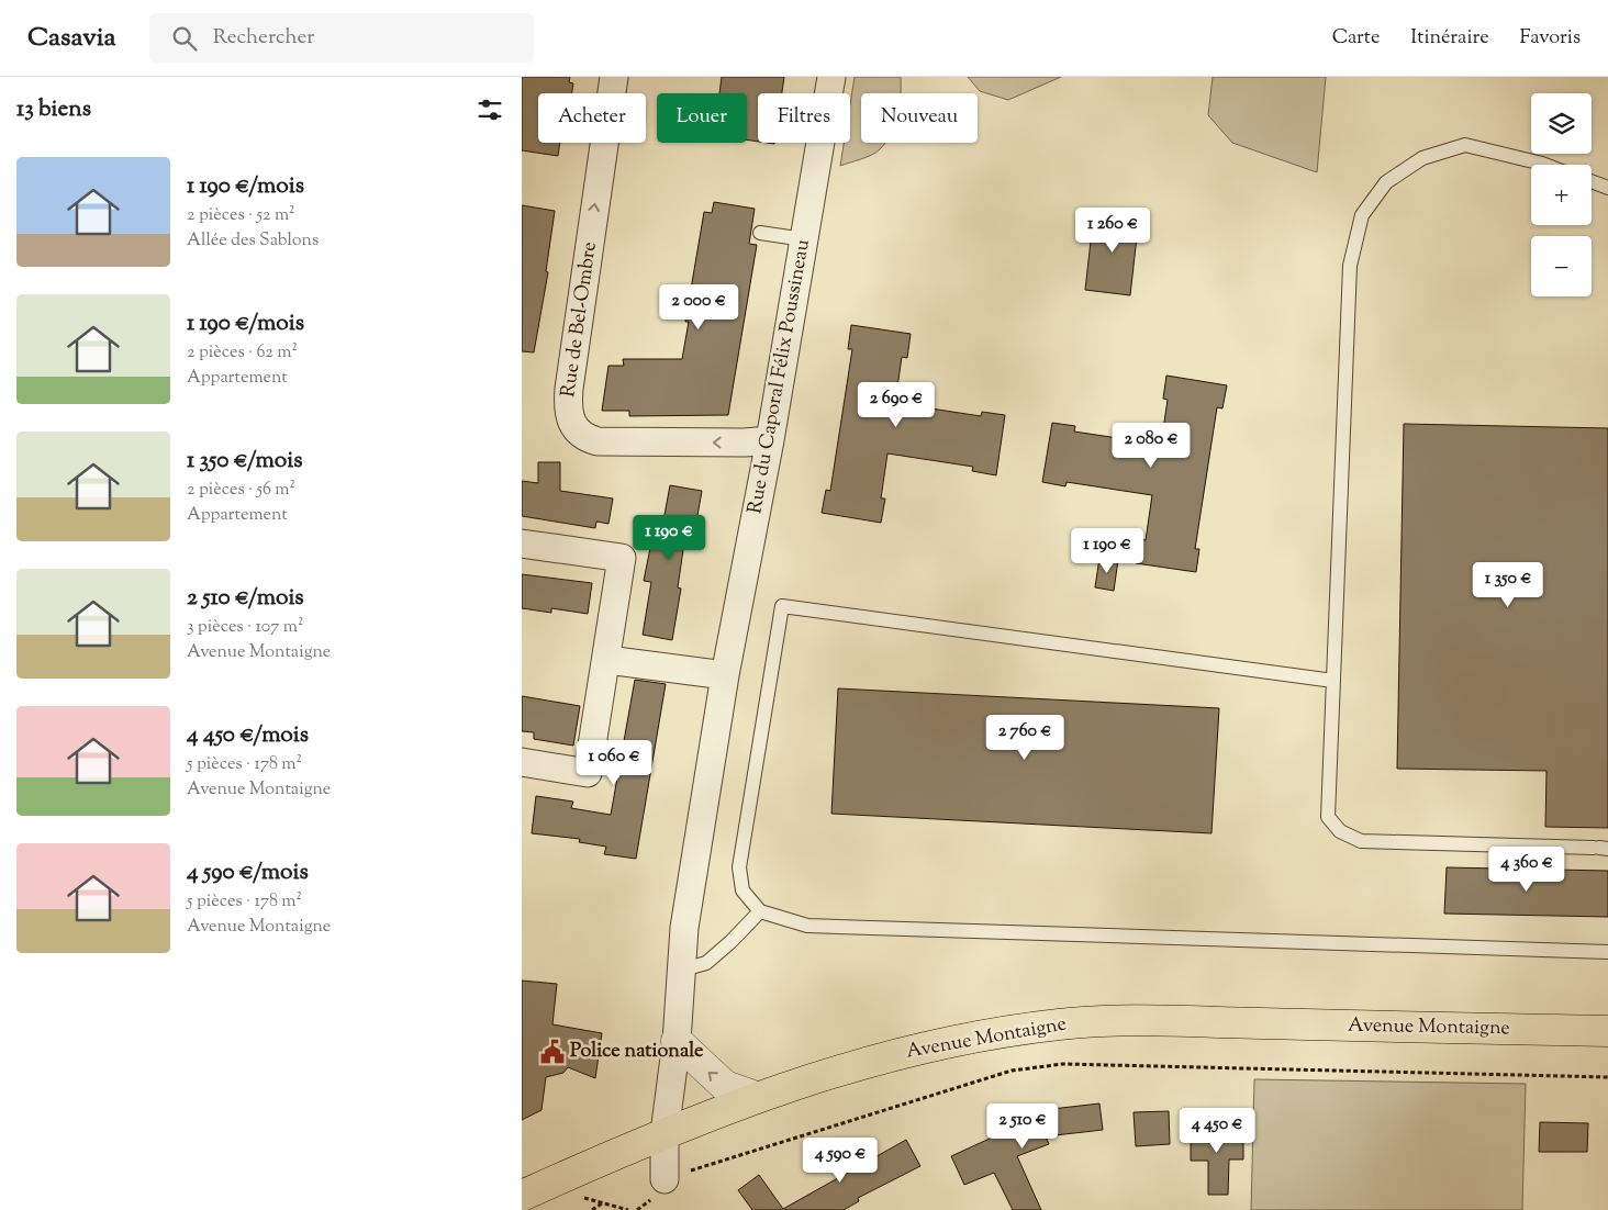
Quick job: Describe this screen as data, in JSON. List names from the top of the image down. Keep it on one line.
{"streets":{"main road":["Avenue Montaigne"],"street":["Rue de Bel-Ombre","Rue du Caporal Félix Poussineau"]},"crossings":[["Rue de Bel-Ombre","Rue du Caporal Félix Poussineau"],["Rue du Caporal Félix Poussineau","Avenue Montaigne"]],"places":{"public building":["Police nationale"]},"page":{"header":"Casavia","search":"Rechercher","nav":["Carte","Itinéraire","Favoris"],"heading":"13 biens","map_buttons":["+","−"],"chip":["Acheter","Louer","Filtres","Nouveau"],"list":[{"name":"1 190 €/mois","note":"2 pièces · 52 m² · Allée des Sablons"},{"name":"1 190 €/mois","note":"2 pièces · 62 m² · Appartement"},{"name":"1 350 €/mois","note":"2 pièces · 56 m² · Appartement"},{"name":"2 510 €/mois","note":"3 pièces · 107 m² · Avenue Montaigne"},{"name":"4 450 €/mois","note":"5 pièces · 178 m² · Avenue Montaigne"},{"name":"4 590 €/mois","note":"5 pièces · 178 m² · Avenue Montaigne"}],"price":["1 260 €","2 000 €","2 690 €","2 080 €","1 190 €","1 190 €","1 350 €","2 760 €","1 060 €","4 360 €","2 510 €","4 450 €","4 590 €"]}}
